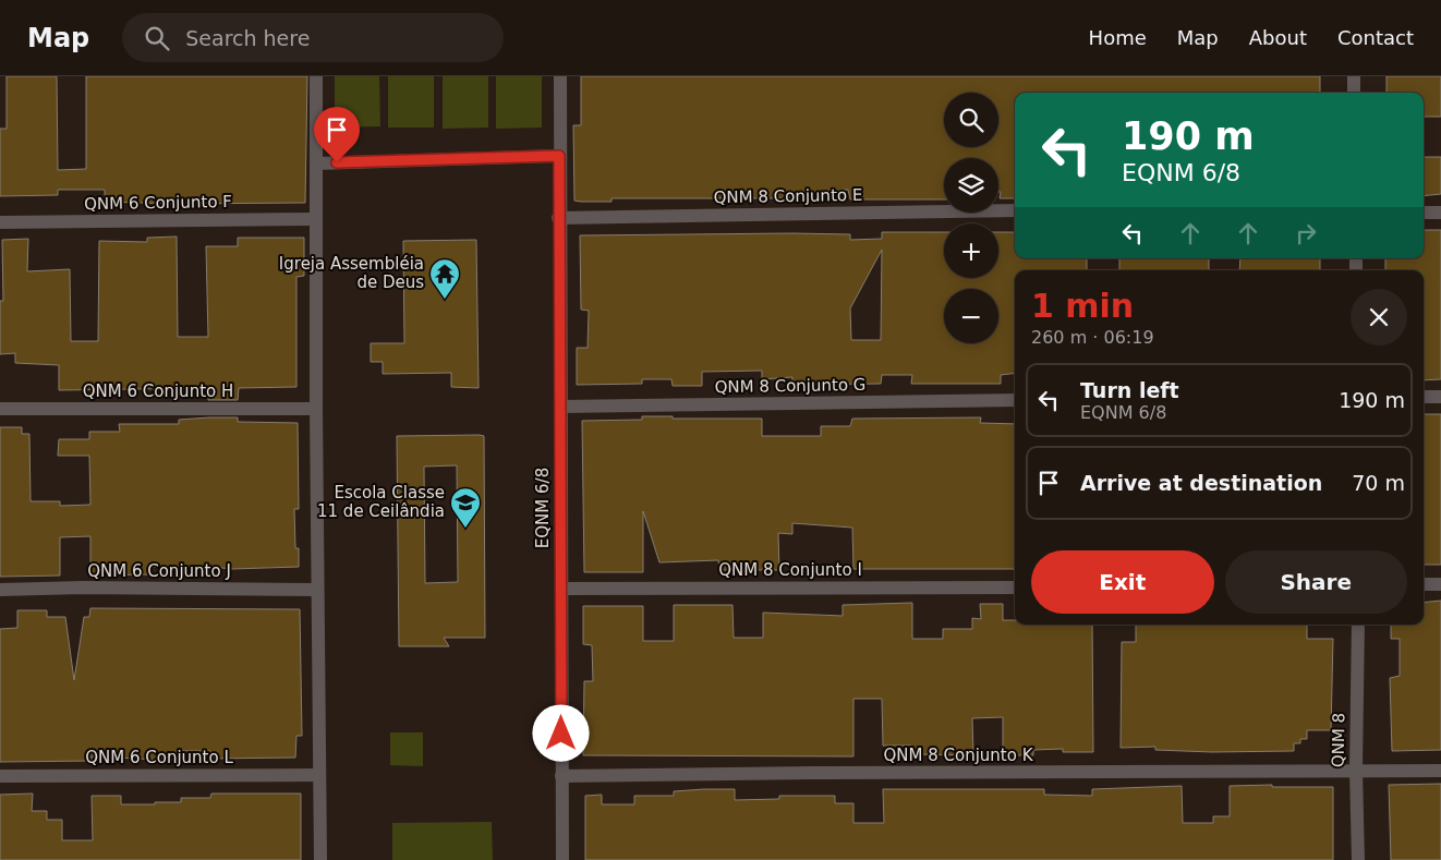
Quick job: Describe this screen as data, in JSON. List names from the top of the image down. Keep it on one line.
{"streets":{"street":["QNM 8 Conjunto E","QNM 6 Conjunto F","QNM 8 Conjunto G","QNM 6 Conjunto H","EQNM 6/8","QNM 8 Conjunto I","QNM 6 Conjunto J","QNM 8","QNM 8 Conjunto K","QNM 6 Conjunto L"]},"crossings":[["QNM 8 Conjunto E","EQNM 6/8"],["QNM 8 Conjunto G","EQNM 6/8"],["EQNM 6/8","QNM 8 Conjunto I"],["EQNM 6/8","QNM 8 Conjunto K"],["QNM 8","QNM 8 Conjunto K"]],"places":{"temple":["Igreja Assembléia de Deus"],"school or university":["Escola Classe 11 de Ceilândia"]},"page":{"header":"Map","search":"Search here","nav":["Home","Map","About","Contact"],"map_buttons":["+","−"],"turn":["190 m","EQNM 6/8"],"heading":["1 min","260 m · 06:19"],"list":[{"name":"Turn left","note":"EQNM 6/8","value":"190 m"},{"name":"Arrive at destination","value":"70 m"}],"buttons":["Exit","Share"]}}
